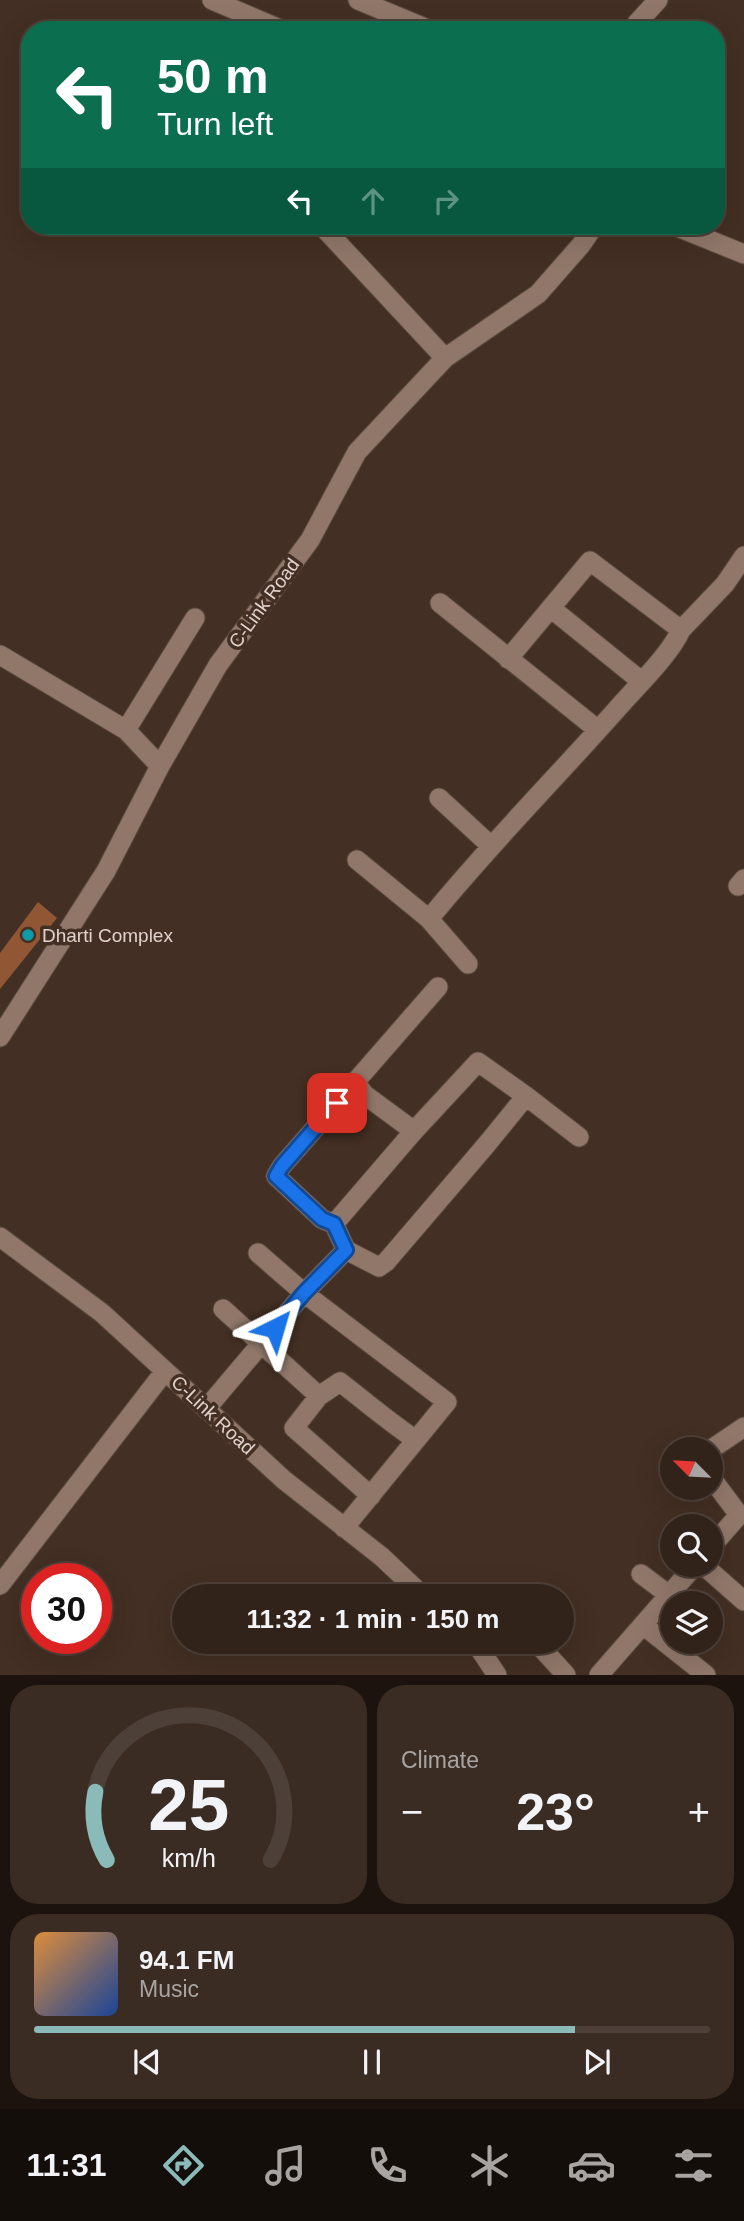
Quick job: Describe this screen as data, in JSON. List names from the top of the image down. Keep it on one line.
{"streets":{"street":["C-Link Road"]},"places":["Dharti Complex"],"north":"top left","page":{"turn":["50 m","Turn left"],"limit":"30","trip":"11:32 · 1 min · 150 m","tile":"Climate","heat":["−","23°","+"],"song":["94.1 FM","Music"],"tabs":"11:31","gauge":["25","km/h"]}}
